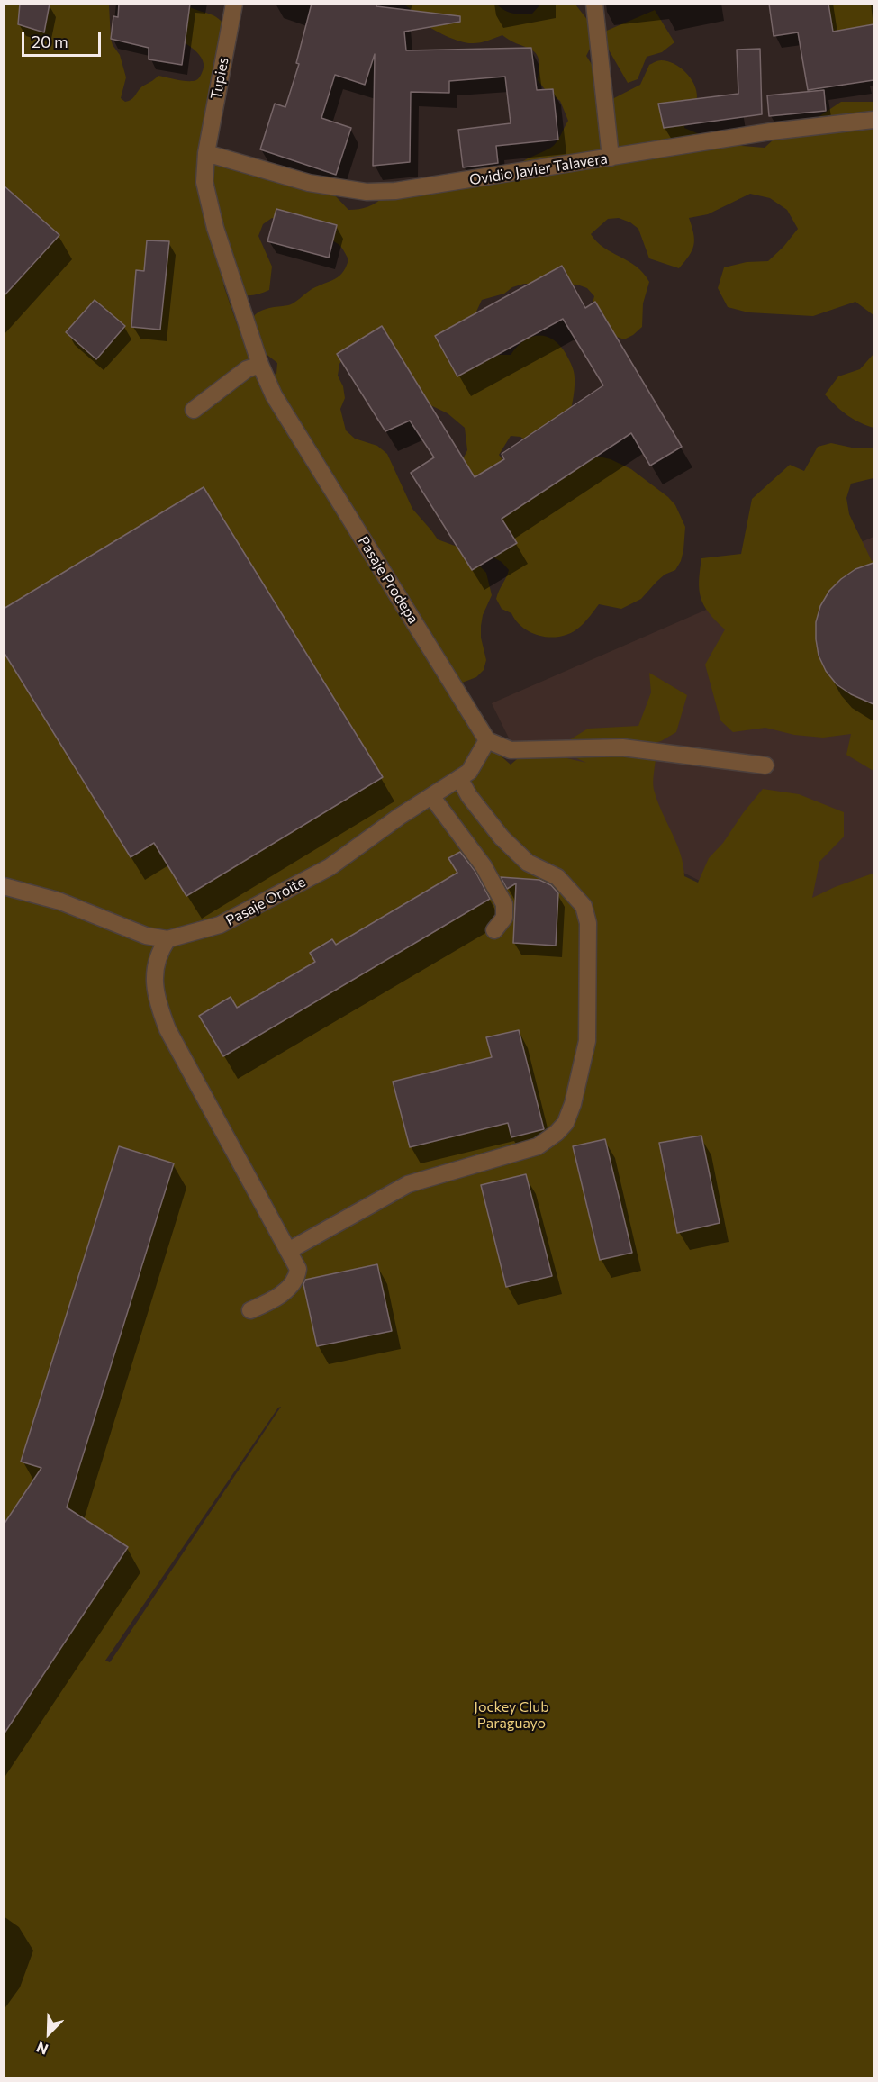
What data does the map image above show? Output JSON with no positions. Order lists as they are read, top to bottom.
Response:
{
  "streets": {
    "street": [
      "Tupies",
      "Ovidio Javier Talavera",
      "Pasaje Prodepa",
      "Pasaje Oroite"
    ]
  },
  "crossings": [
    ["Tupies", "Ovidio Javier Talavera"],
    ["Tupies", "Pasaje Prodepa"],
    ["Ovidio Javier Talavera", "Pasaje Prodepa"],
    ["Pasaje Prodepa", "Pasaje Oroite"]
  ],
  "parks": ["Jockey Club Paraguayo"],
  "scale_bar": "20 m",
  "north": "bottom left"
}
